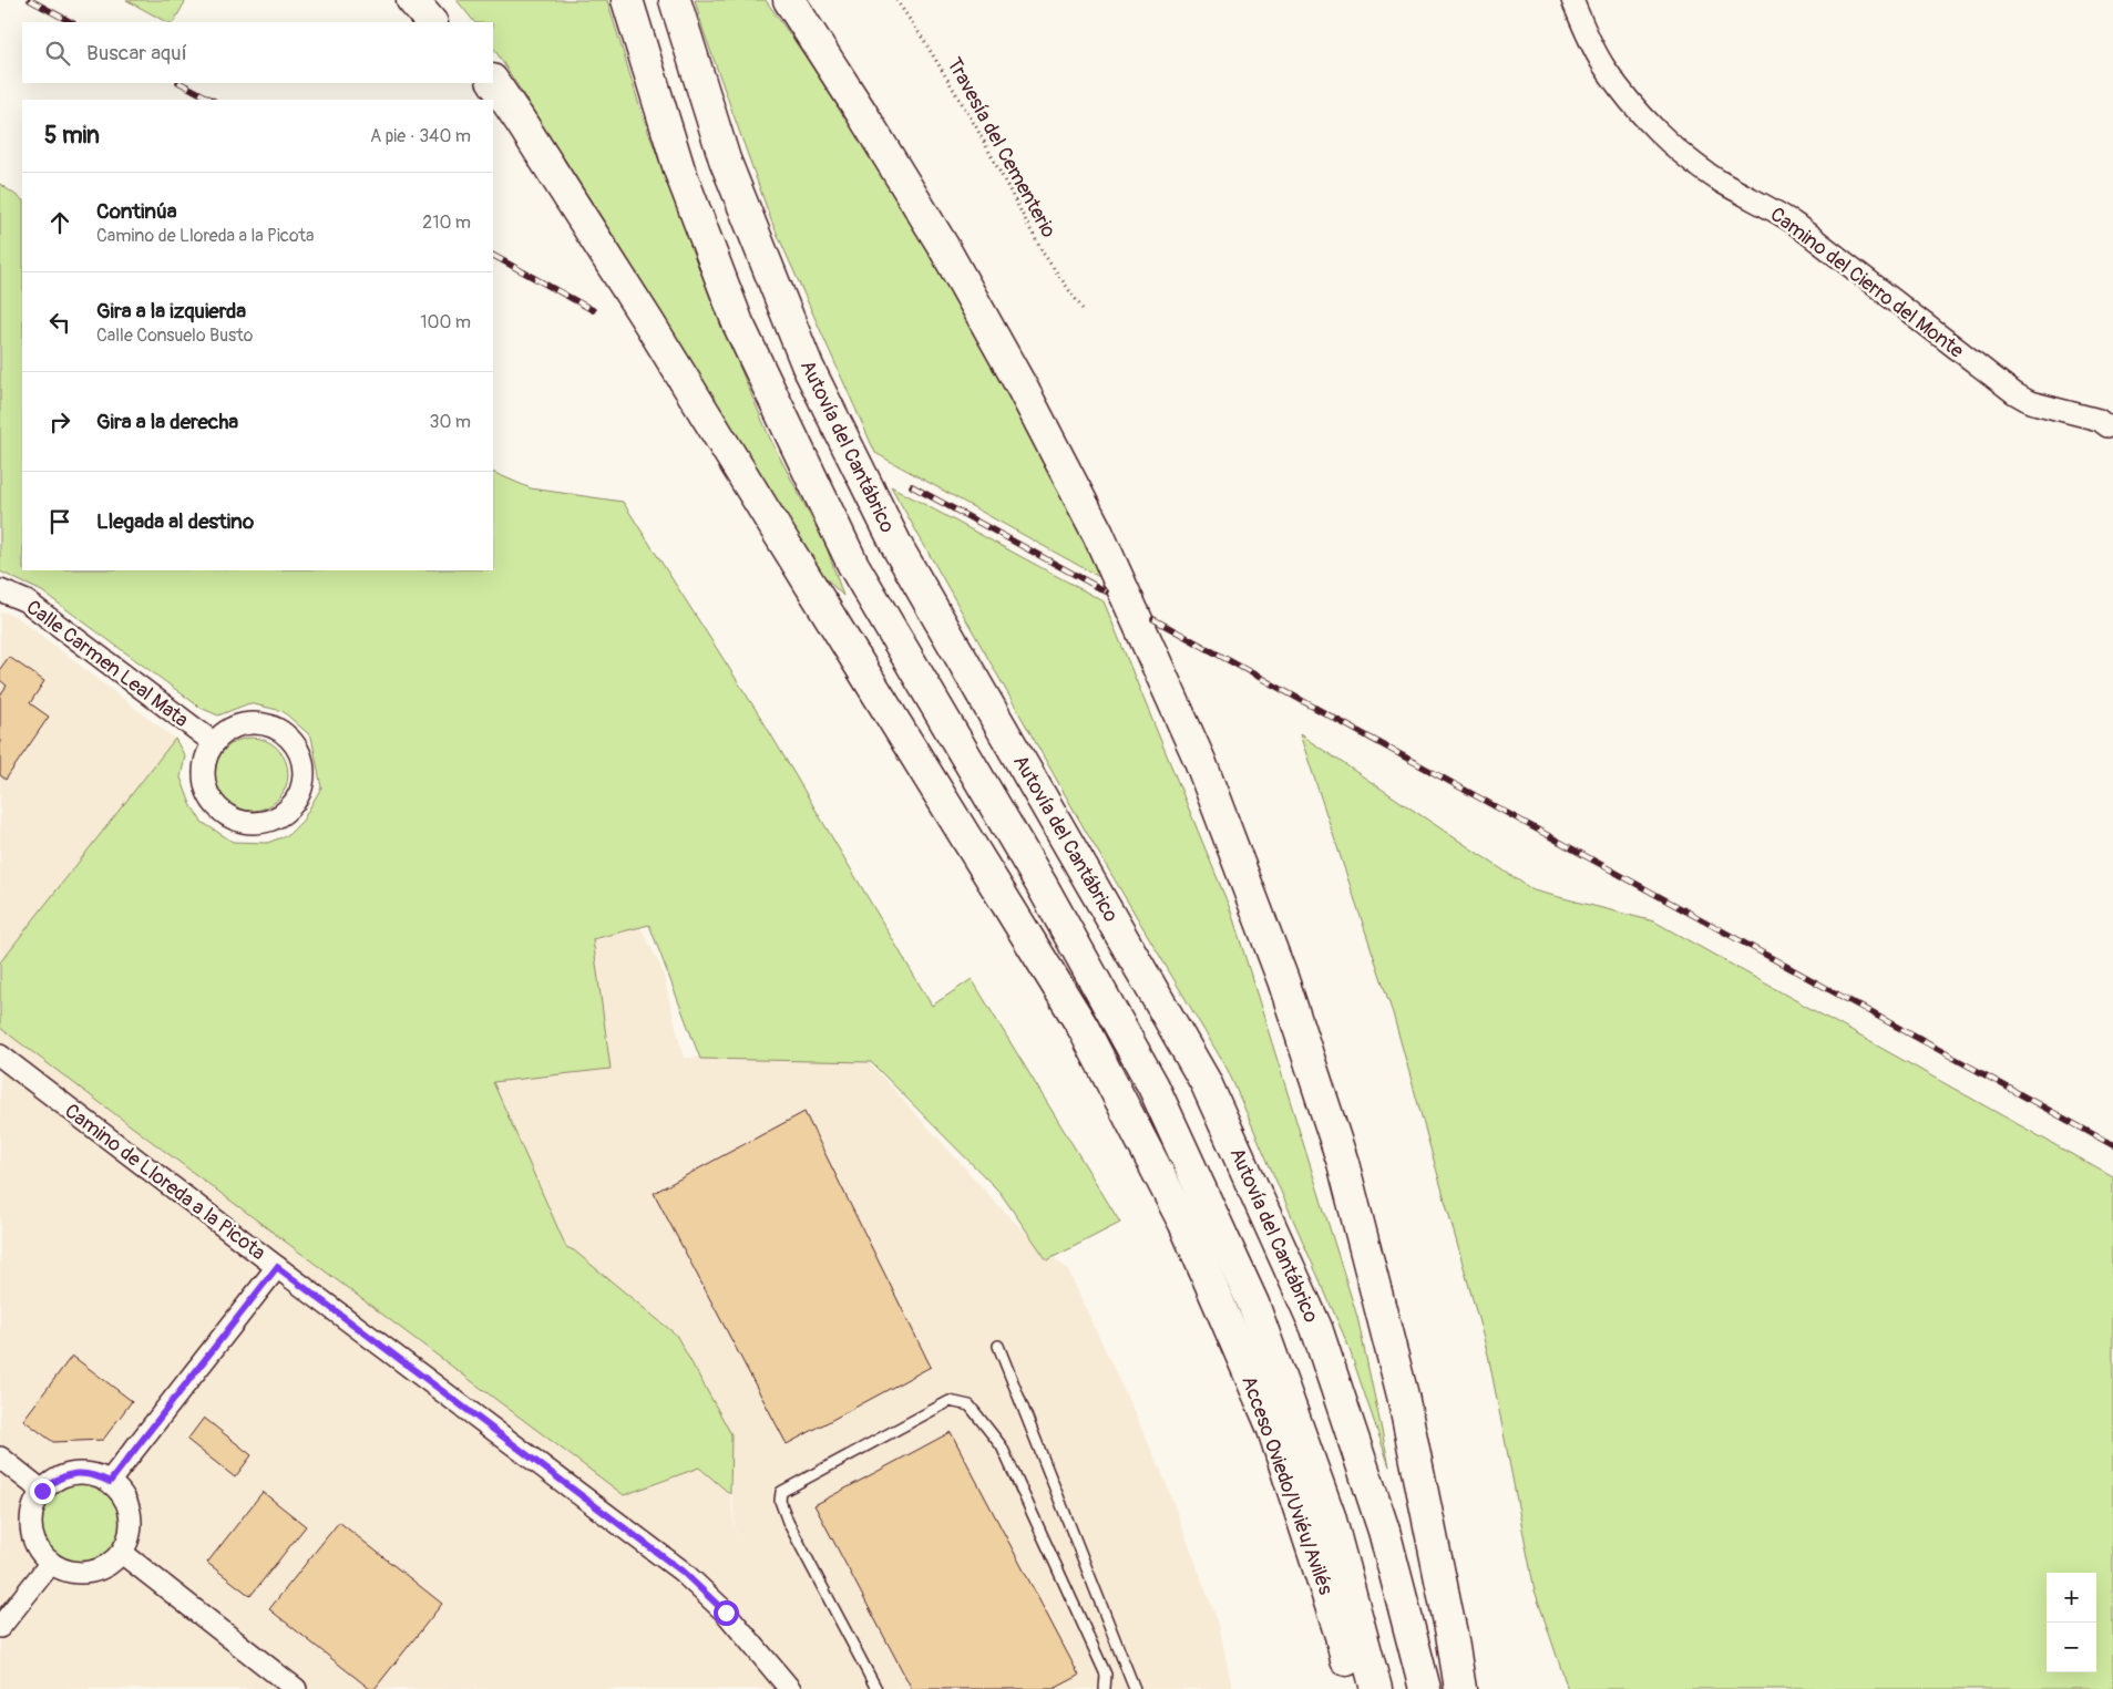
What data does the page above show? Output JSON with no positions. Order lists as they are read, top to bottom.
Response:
{
  "streets": {
    "highway": ["Autovía del Cantábrico", "Acceso Oviedo/Uviéu/Avilés"],
    "street": ["Camino del Cierro del Monte", "Calle Carmen Leal Mata", "Camino de Lloreda a la Picota"],
    "path": ["Travesía del Cementerio"]
  },
  "page": {
    "search": "Buscar aquí",
    "heading": ["5 min", "A pie · 340 m"],
    "list": [
      ["Continúa", "Camino de Lloreda a la Picota", "210 m"],
      ["Gira a la izquierda", "Calle Consuelo Busto", "100 m"],
      ["Gira a la derecha", "30 m"],
      "Llegada al destino"
    ],
    "map_buttons": ["+", "−"]
  }
}
